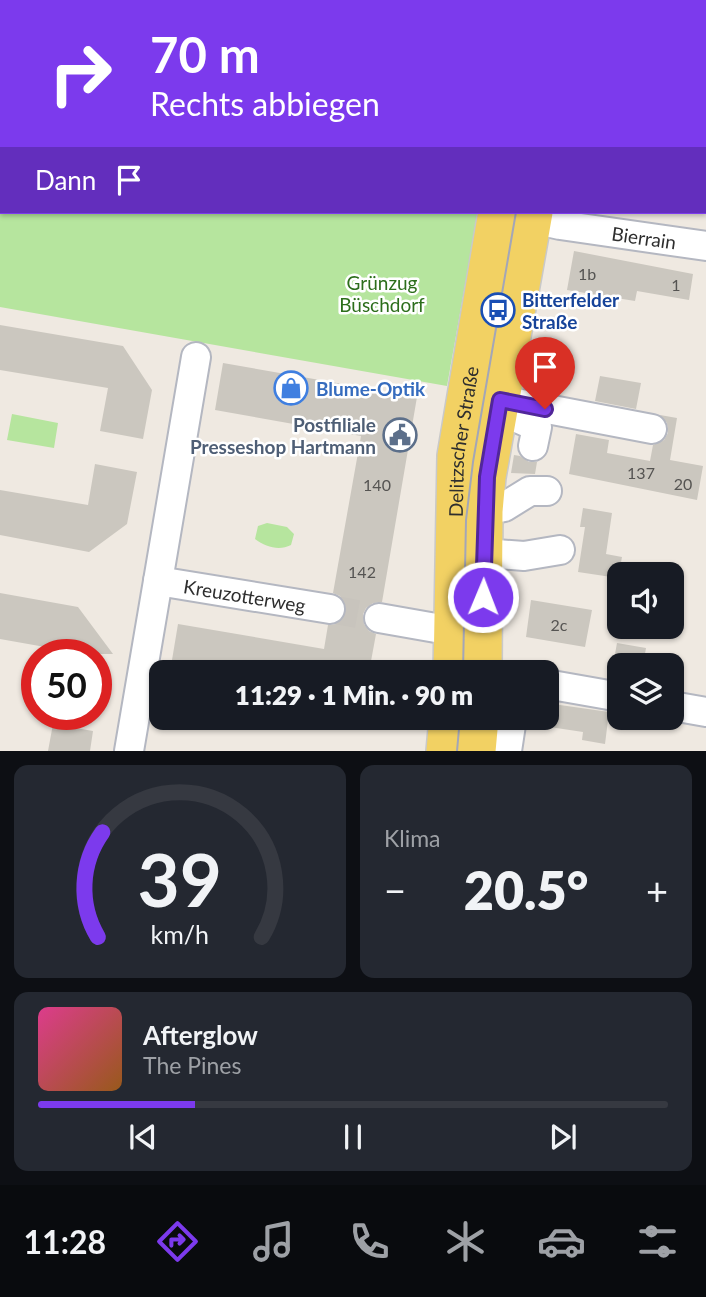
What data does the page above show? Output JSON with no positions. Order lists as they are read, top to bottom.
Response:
{
  "streets": {
    "main road": ["Delitzscher Straße"],
    "street": ["Bierrain", "Kreuzotterweg"]
  },
  "parks": ["Grünzug Büschdorf"],
  "places": {
    "bus stop": ["Bitterfelder Straße"],
    "shop": ["Blume-Optik"],
    "public building": ["Postfiliale Presseshop Hartmann"]
  },
  "house_numbers": [
    "1b",
    "1",
    "137",
    "20",
    "140",
    "142",
    "2c"
  ],
  "page": {
    "turn": ["70 m", "Rechts abbiegen"],
    "then": "Dann",
    "limit": "50",
    "trip": "11:29 · 1 Min. · 90 m",
    "tile": "Klima",
    "heat": ["−", "20.5°", "+"],
    "song": ["Afterglow", "The Pines"],
    "tabs": "11:28",
    "gauge": ["39", "km/h"]
  }
}
